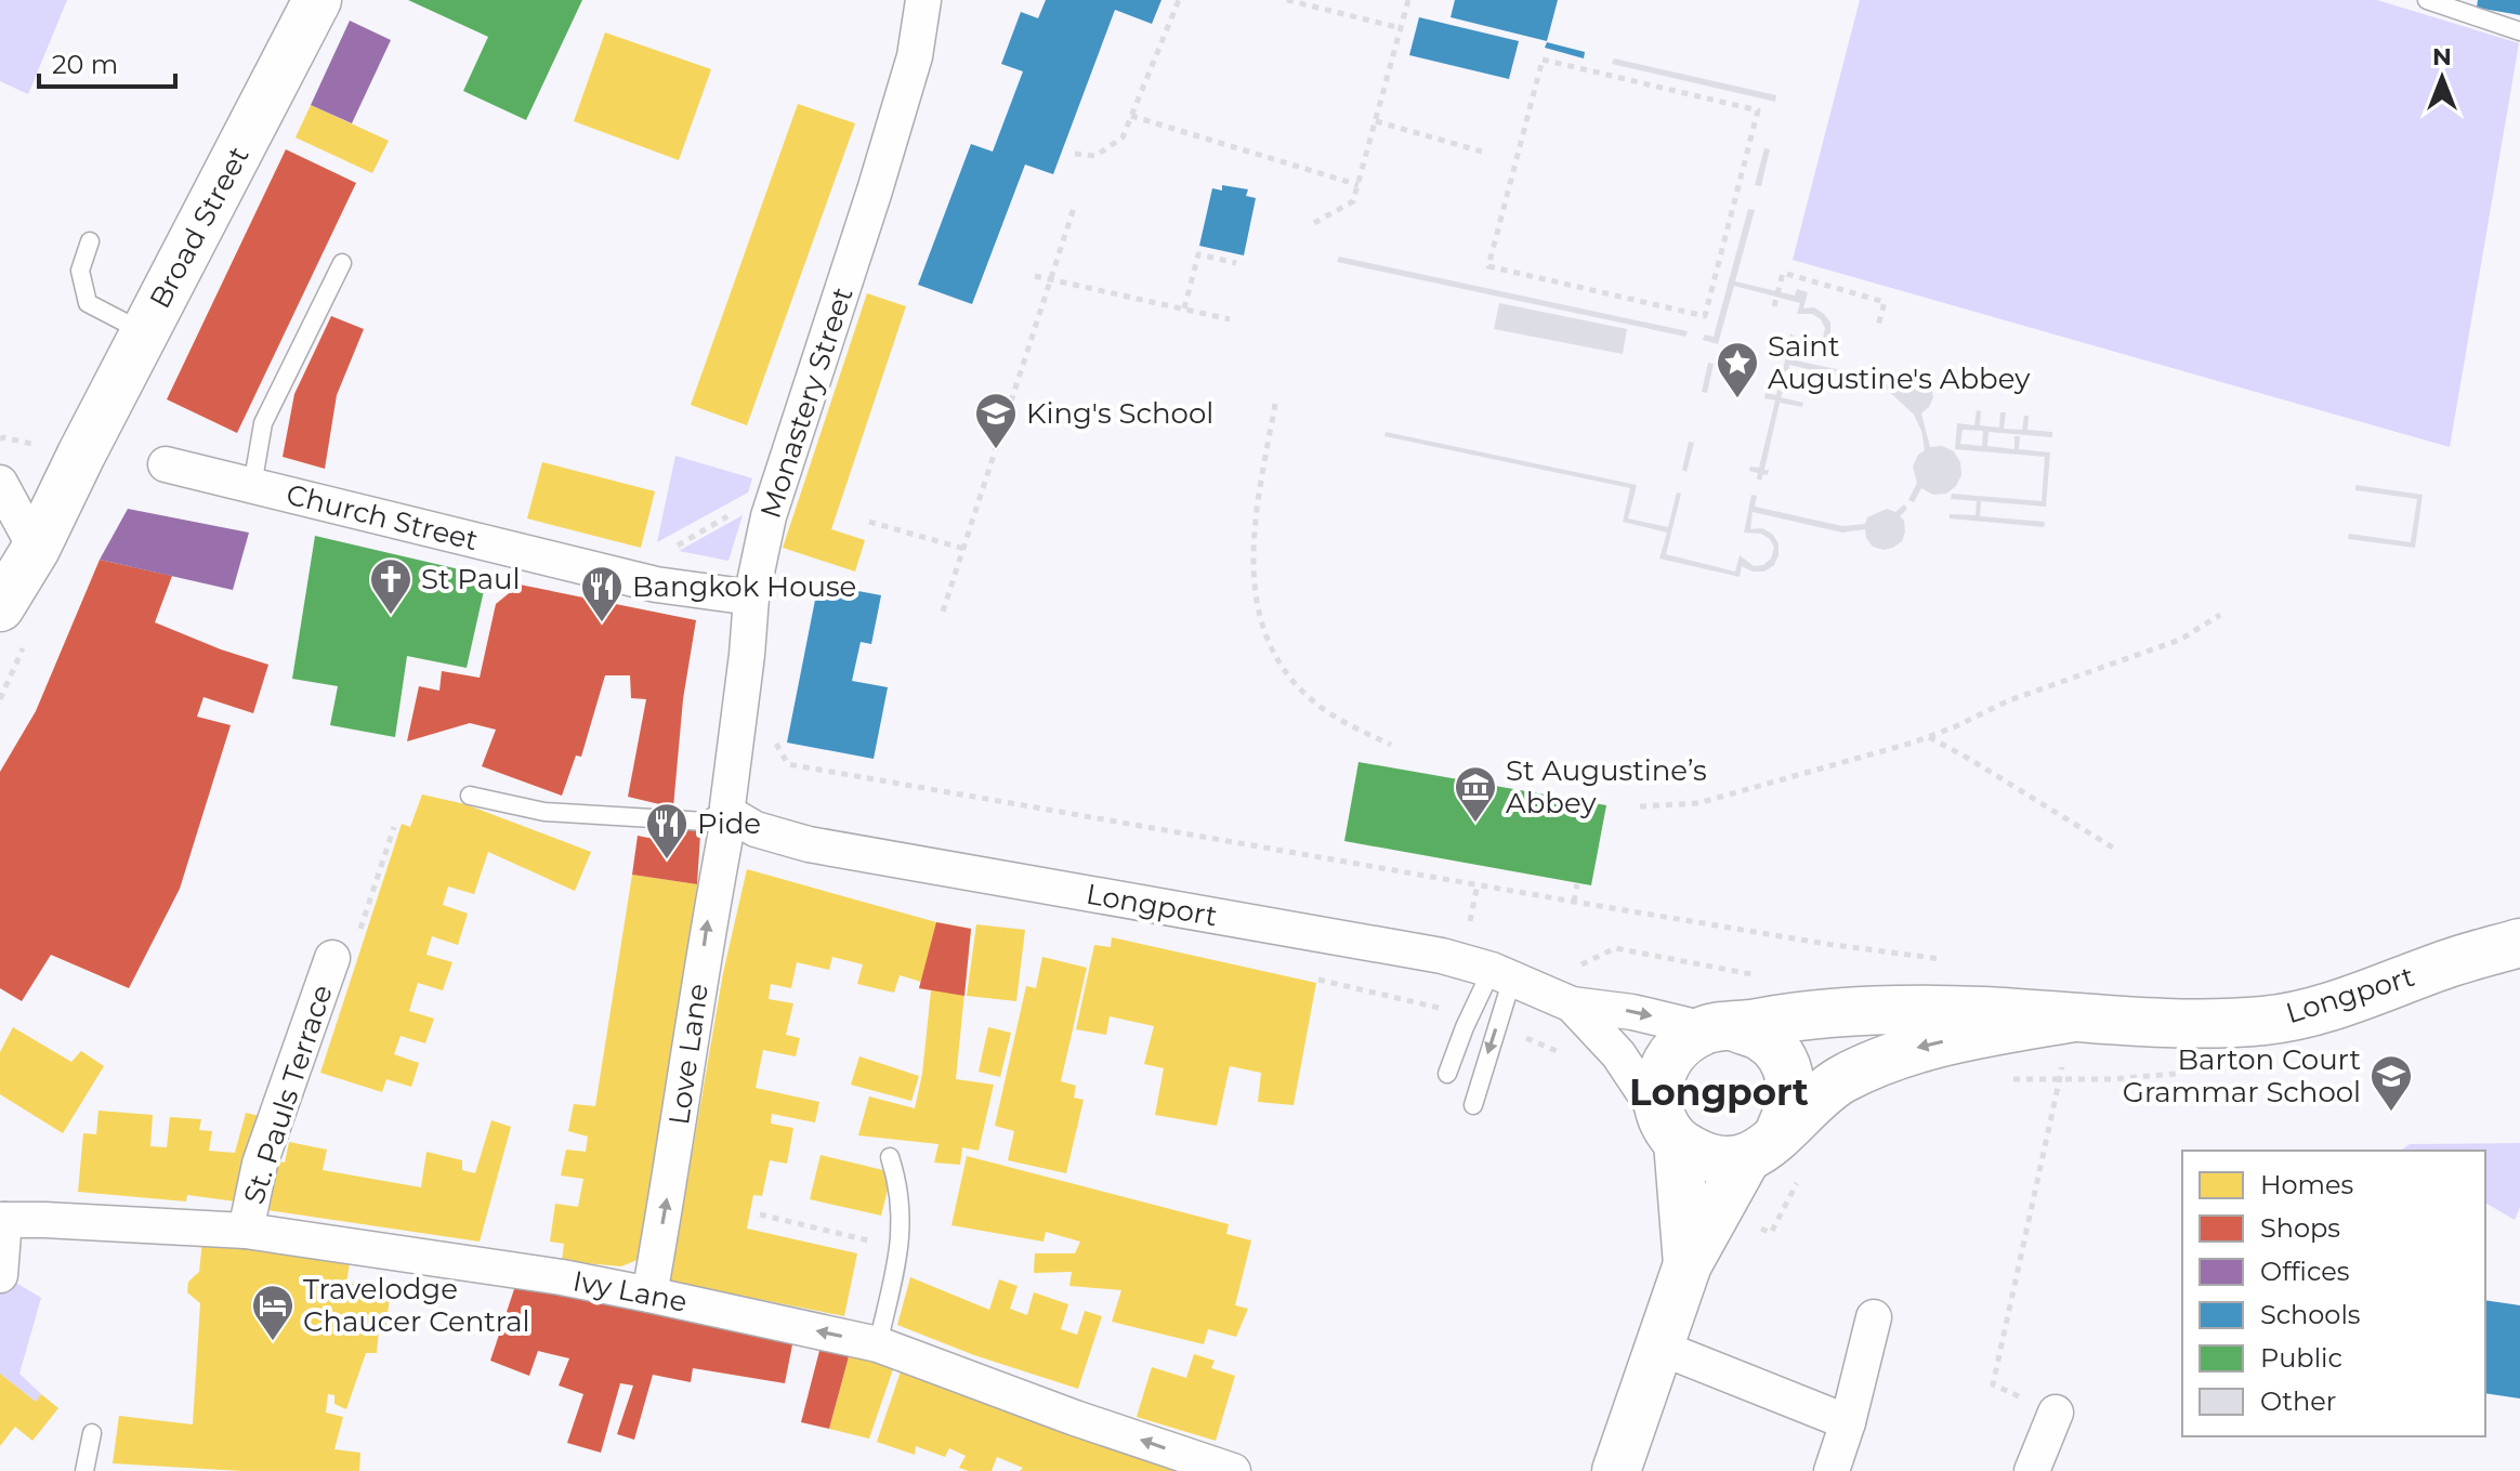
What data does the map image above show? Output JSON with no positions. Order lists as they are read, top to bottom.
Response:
{
  "streets": {
    "main road": ["Broad Street", "Longport"],
    "street": [
      "Monastery Street",
      "Church Street",
      "Love Lane",
      "St. Pauls Terrace",
      "Ivy Lane"
    ]
  },
  "crossings": [
    ["Monastery Street", "Church Street"],
    ["Monastery Street", "Longport"],
    ["Monastery Street", "Love Lane"],
    ["Longport", "Love Lane"],
    ["Love Lane", "Ivy Lane"],
    ["St. Pauls Terrace", "Ivy Lane"]
  ],
  "one_way": ["Love Lane", "Ivy Lane"],
  "districts": ["Longport"],
  "places": {
    "place": ["Saint Augustine's Abbey"],
    "school or university": ["King's School", "Barton Court Grammar School"],
    "church": ["St Paul"],
    "restaurant": ["Bangkok House", "Pide"],
    "museum": ["St Augustine’s Abbey"],
    "hotel": ["Travelodge Chaucer Central"]
  },
  "legend": [
    "Homes",
    "Shops",
    "Offices",
    "Schools",
    "Public",
    "Other"
  ],
  "scale_bar": "20 m",
  "north": "top"
}
